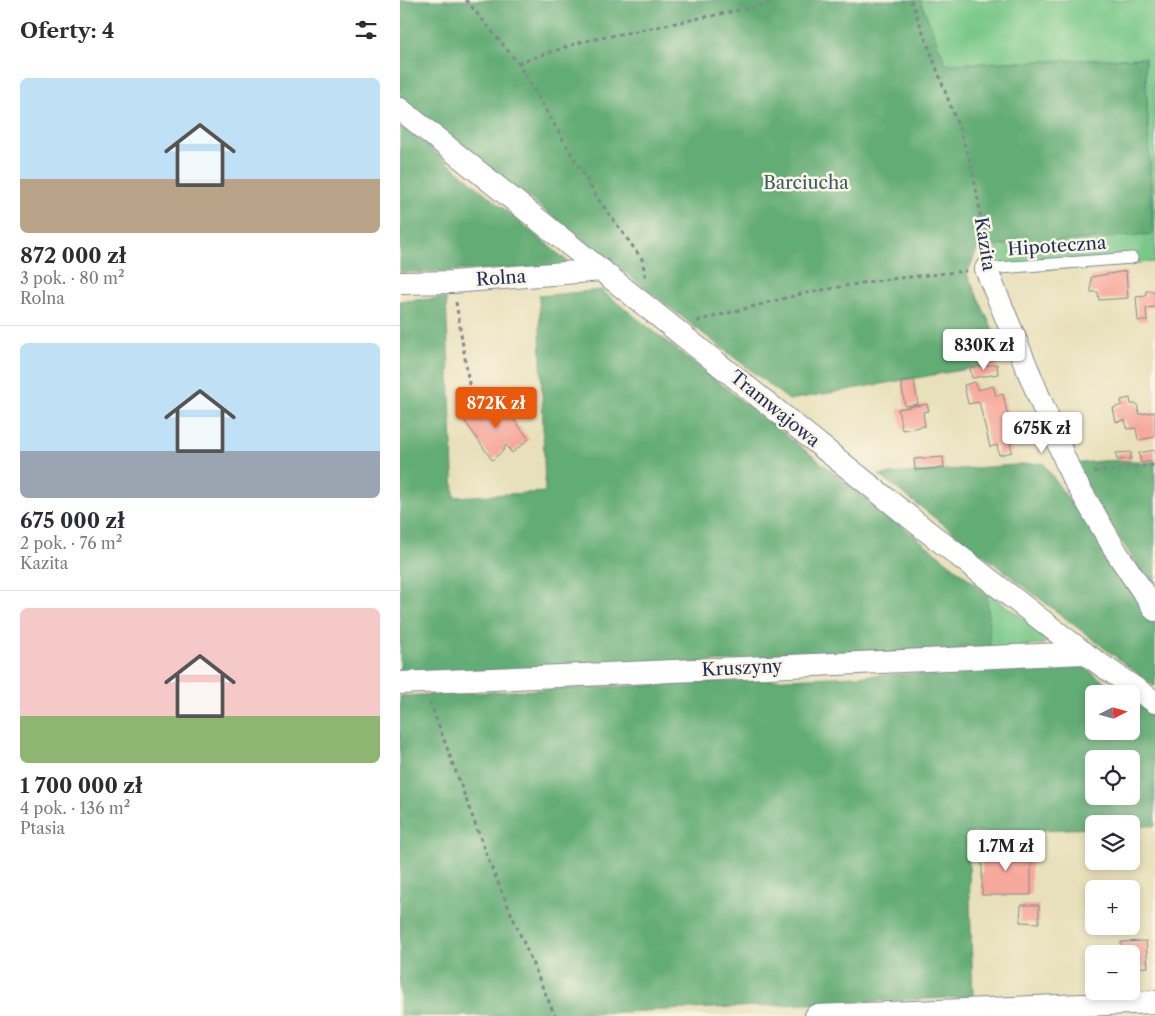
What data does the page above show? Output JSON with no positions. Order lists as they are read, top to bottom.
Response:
{
  "streets": {
    "street": [
      "Kazita",
      "Rolna",
      "Tramwajowa",
      "Kruszyny"
    ],
    "lane": ["Hipoteczna"]
  },
  "crossings": [
    ["Kazita", "Hipoteczna"],
    ["Rolna", "Tramwajowa"],
    ["Tramwajowa", "Kruszyny"]
  ],
  "parks": ["Barciucha"],
  "north": "right",
  "page": {
    "heading": "Oferty: 4",
    "list": [
      {
        "name": "872 000 zł",
        "note": "3 pok. · 80 m² · Rolna"
      },
      {
        "name": "675 000 zł",
        "note": "2 pok. · 76 m² · Kazita"
      },
      {
        "name": "1 700 000 zł",
        "note": "4 pok. · 136 m² · Ptasia"
      }
    ],
    "price": [
      "830K zł",
      "872K zł",
      "675K zł",
      "1.7M zł"
    ],
    "map_buttons": ["+", "−"]
  }
}
